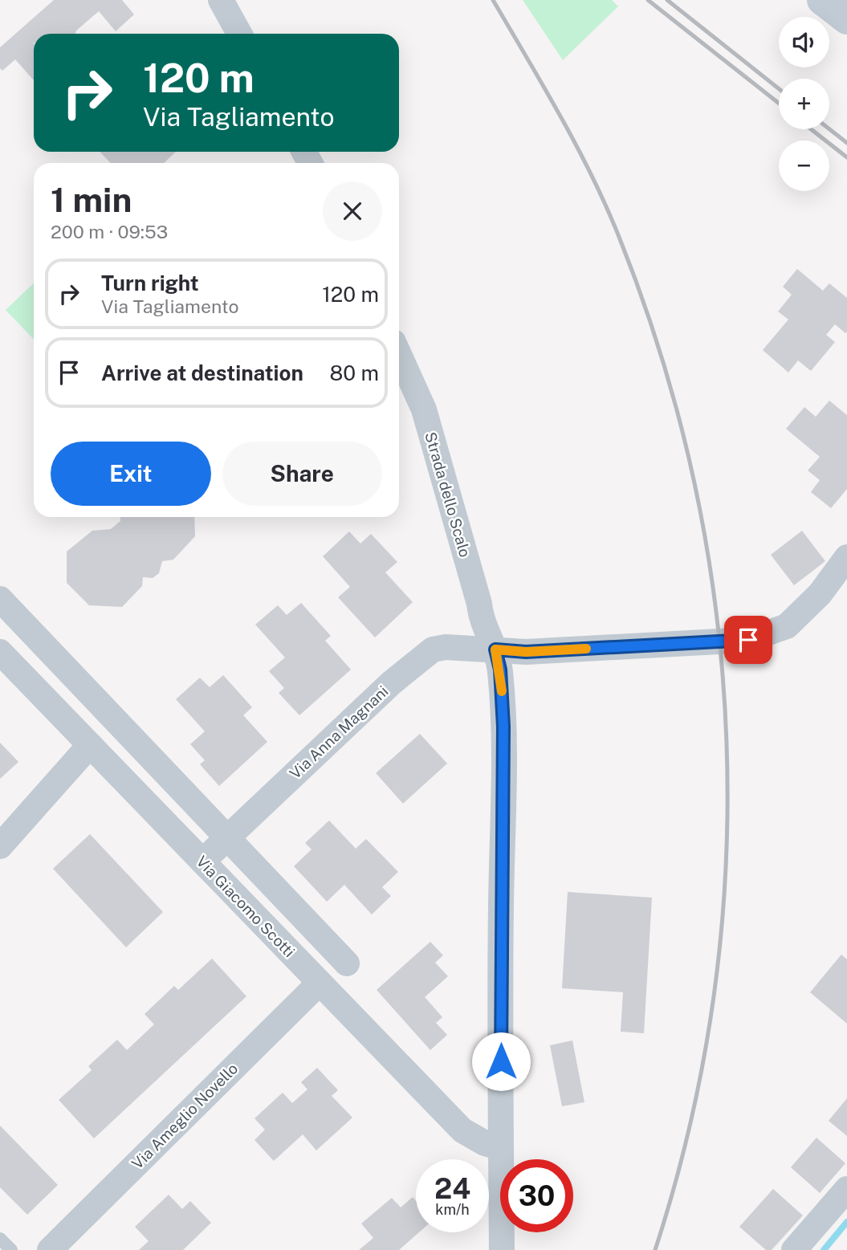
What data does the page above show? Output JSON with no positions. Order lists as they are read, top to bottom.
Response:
{
  "streets": {
    "street": [
      "Strada dello Scalo",
      "Via Anna Magnani",
      "Via Giacomo Scotti",
      "Via Ameglio Novello"
    ]
  },
  "crossings": [
    ["Strada dello Scalo", "Via Anna Magnani"],
    ["Strada dello Scalo", "Via Giacomo Scotti"],
    ["Via Anna Magnani", "Via Giacomo Scotti"],
    ["Via Giacomo Scotti", "Via Ameglio Novello"]
  ],
  "page": {
    "map_buttons": ["+", "−"],
    "turn": ["120 m", "Via Tagliamento"],
    "heading": ["1 min", "200 m · 09:53"],
    "list": [
      {
        "name": "Turn right",
        "note": "Via Tagliamento",
        "value": "120 m"
      },
      {
        "name": "Arrive at destination",
        "value": "80 m"
      }
    ],
    "buttons": ["Exit", "Share"],
    "speed": "24 km/h",
    "limit": "30"
  }
}
